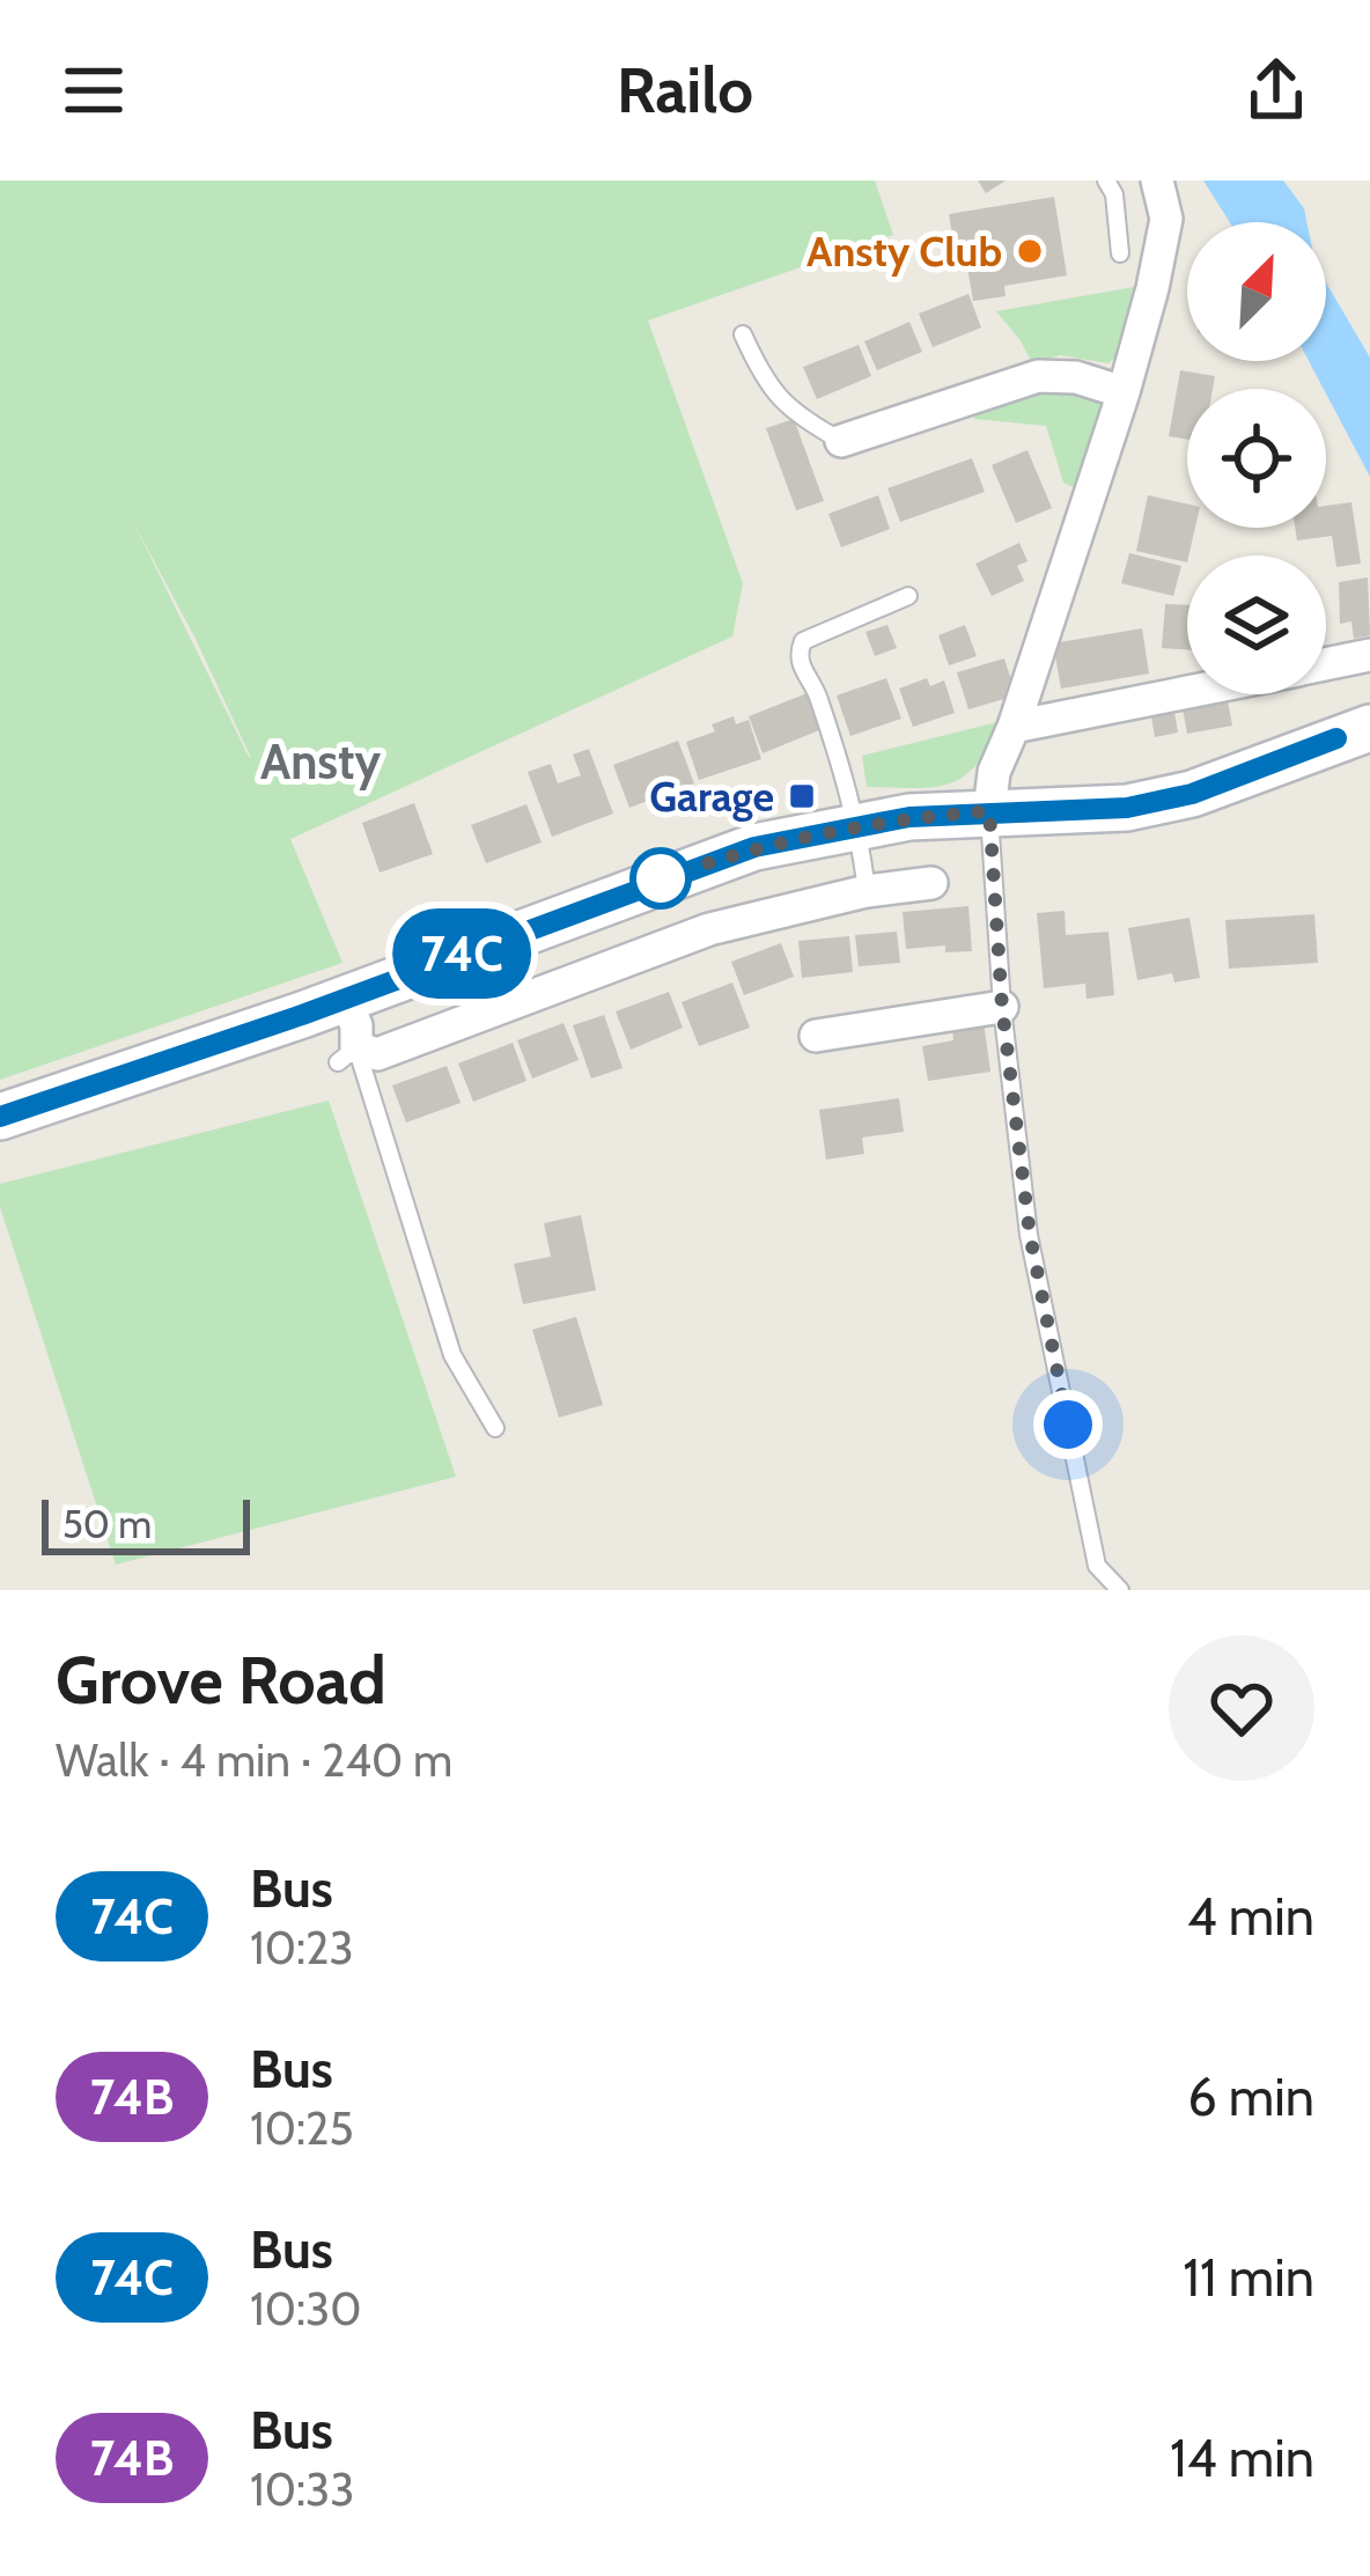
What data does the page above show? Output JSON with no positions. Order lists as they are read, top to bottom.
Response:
{
  "districts": ["Ansty"],
  "places": {
    "other": ["Ansty Club"],
    "transit": ["Garage"]
  },
  "lines": ["bus line 74C"],
  "scale_bar": "50 m",
  "north": "top right",
  "page": {
    "header": "Railo",
    "on_map": "74C",
    "scale": "50 m",
    "heading": ["Grove Road", "Walk · 4 min · 240 m"],
    "list": [
      {
        "mark": "74C",
        "name": "Bus",
        "note": "10:23",
        "value": "4 min"
      },
      {
        "mark": "74B",
        "name": "Bus",
        "note": "10:25",
        "value": "6 min"
      },
      {
        "mark": "74C",
        "name": "Bus",
        "note": "10:30",
        "value": "11 min"
      },
      {
        "mark": "74B",
        "name": "Bus",
        "note": "10:33",
        "value": "14 min"
      }
    ]
  }
}
